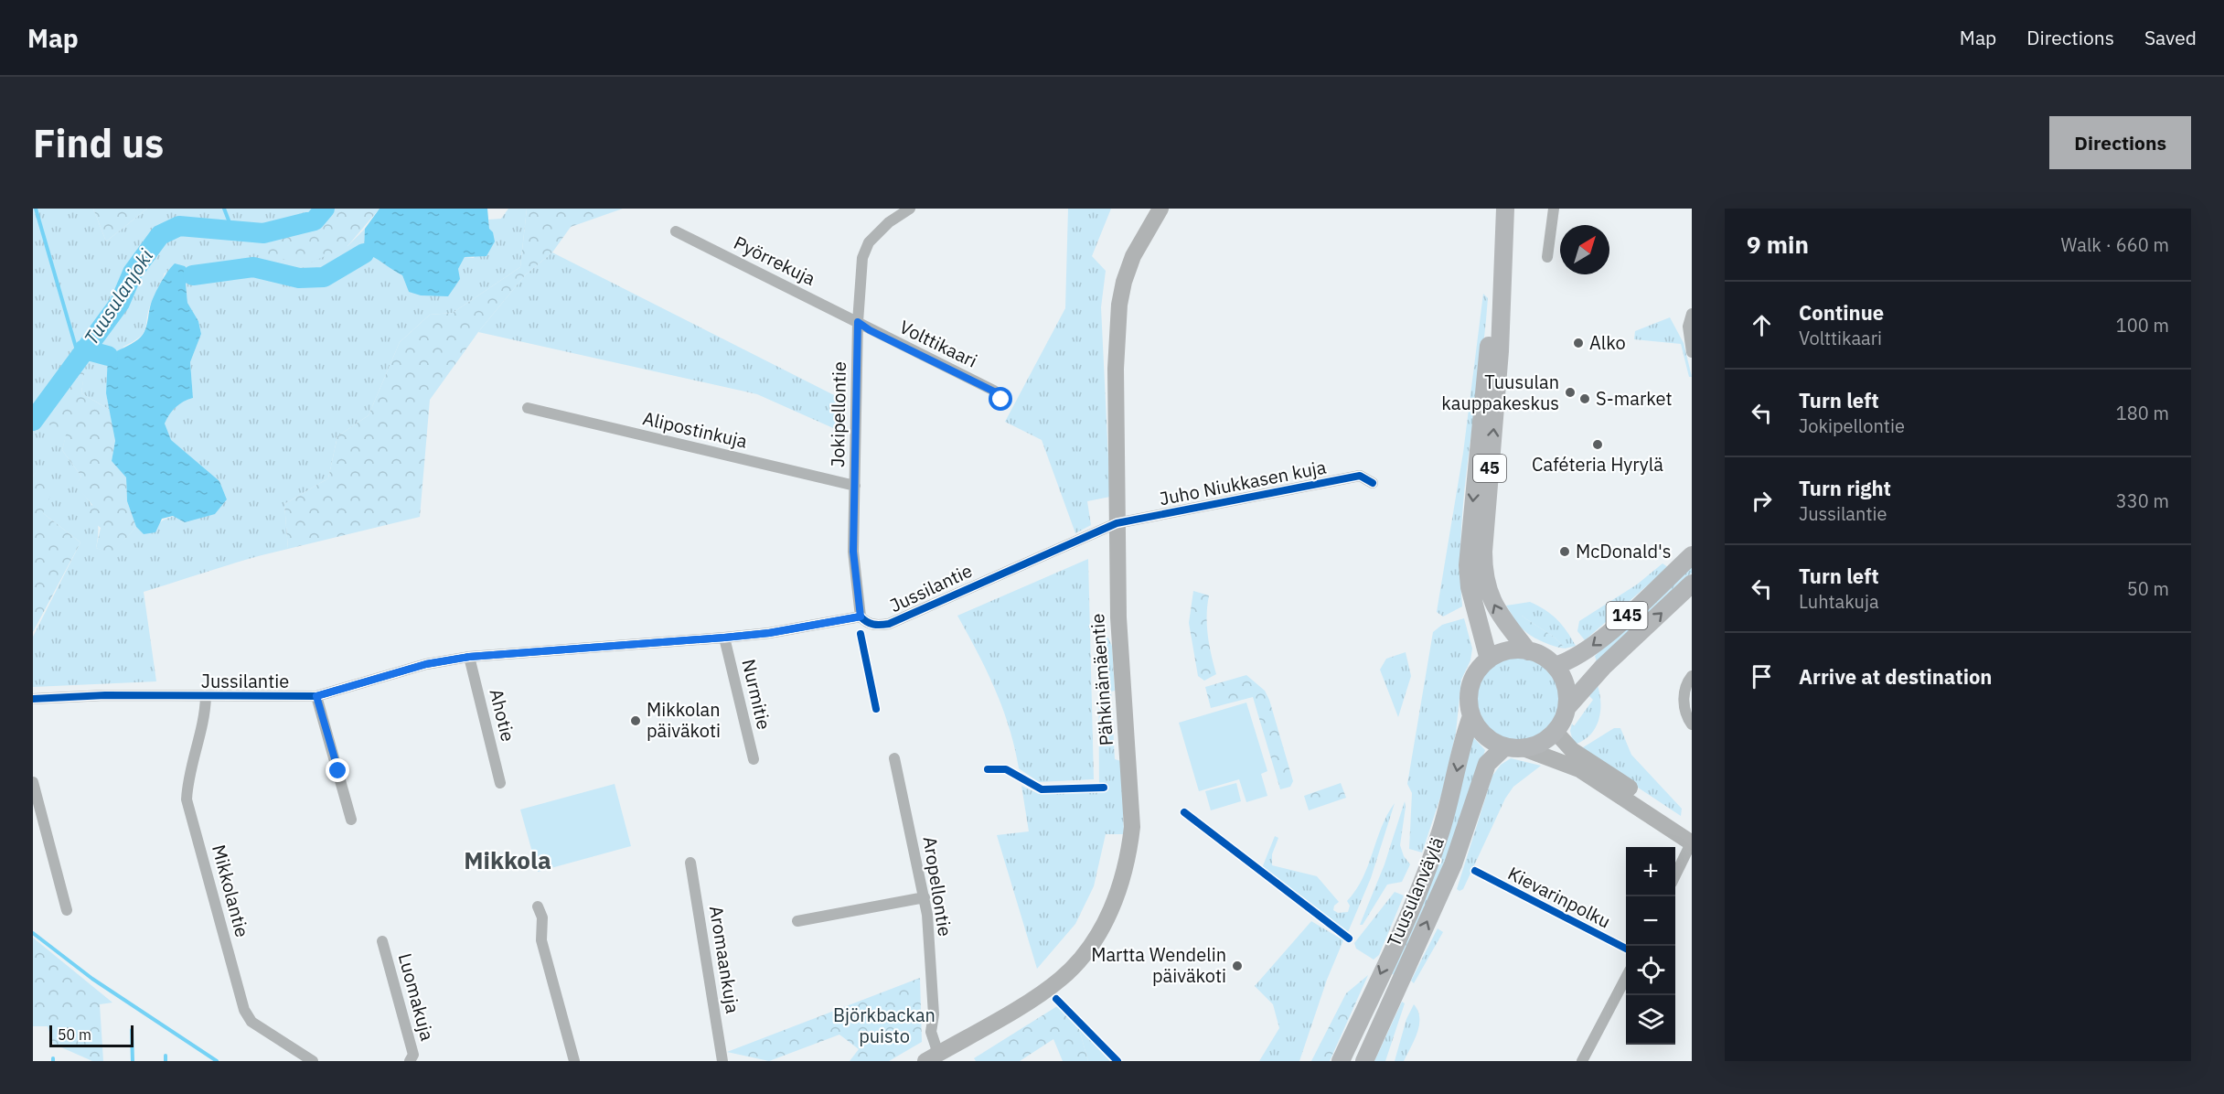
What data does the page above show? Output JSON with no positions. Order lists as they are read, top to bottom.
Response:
{
  "streets": {
    "main road": ["45", "145", "Tuusulanväylä"],
    "street": [
      "Pyörrekuja",
      "Volttikaari",
      "Jokipellontie",
      "Alipostinkuja",
      "Juho Niukkasen kuja",
      "Jussilantie",
      "Pähkinämäentie",
      "Nurmitie",
      "Ahotie",
      "Aropellontie",
      "Mikkolantie",
      "Aromaankuja",
      "Luomakuja"
    ],
    "cycle path": ["Kievarinpolku"]
  },
  "crossings": [
    ["Pyörrekuja", "Volttikaari"],
    ["Pyörrekuja", "Jokipellontie"],
    ["Volttikaari", "Jokipellontie"],
    ["Jokipellontie", "Alipostinkuja"],
    ["Jokipellontie", "Jussilantie"],
    ["45", "145"],
    ["45", "Tuusulanväylä"],
    ["Juho Niukkasen kuja", "Jussilantie"],
    ["Juho Niukkasen kuja", "Pähkinämäentie"],
    ["Jussilantie", "Pähkinämäentie"],
    ["Jussilantie", "Nurmitie"],
    ["Jussilantie", "Ahotie"],
    ["Jussilantie", "Mikkolantie"],
    ["145", "Tuusulanväylä"],
    ["Pähkinämäentie", "Aropellontie"]
  ],
  "districts": ["Mikkola"],
  "water": ["Tuusulanjoki"],
  "parks": ["Björkbackan puisto"],
  "places": [
    "Alko",
    "Tuusulan kauppakeskus",
    "S-market",
    "Caféteria Hyrylä",
    "McDonald's",
    "Mikkolan päiväkoti",
    "Martta Wendelin päiväkoti"
  ],
  "scale_bar": "50 m",
  "north": "top right",
  "page": {
    "header": "Map",
    "nav": ["Map", "Directions", "Saved"],
    "buttons": "Directions",
    "title": "Find us",
    "heading": ["9 min", "Walk · 660 m"],
    "list": [
      ["Continue", "Volttikaari", "100 m"],
      ["Turn left", "Jokipellontie", "180 m"],
      ["Turn right", "Jussilantie", "330 m"],
      ["Turn left", "Luhtakuja", "50 m"],
      "Arrive at destination"
    ],
    "map_buttons": ["+", "−"],
    "scale": "50 m"
  }
}
